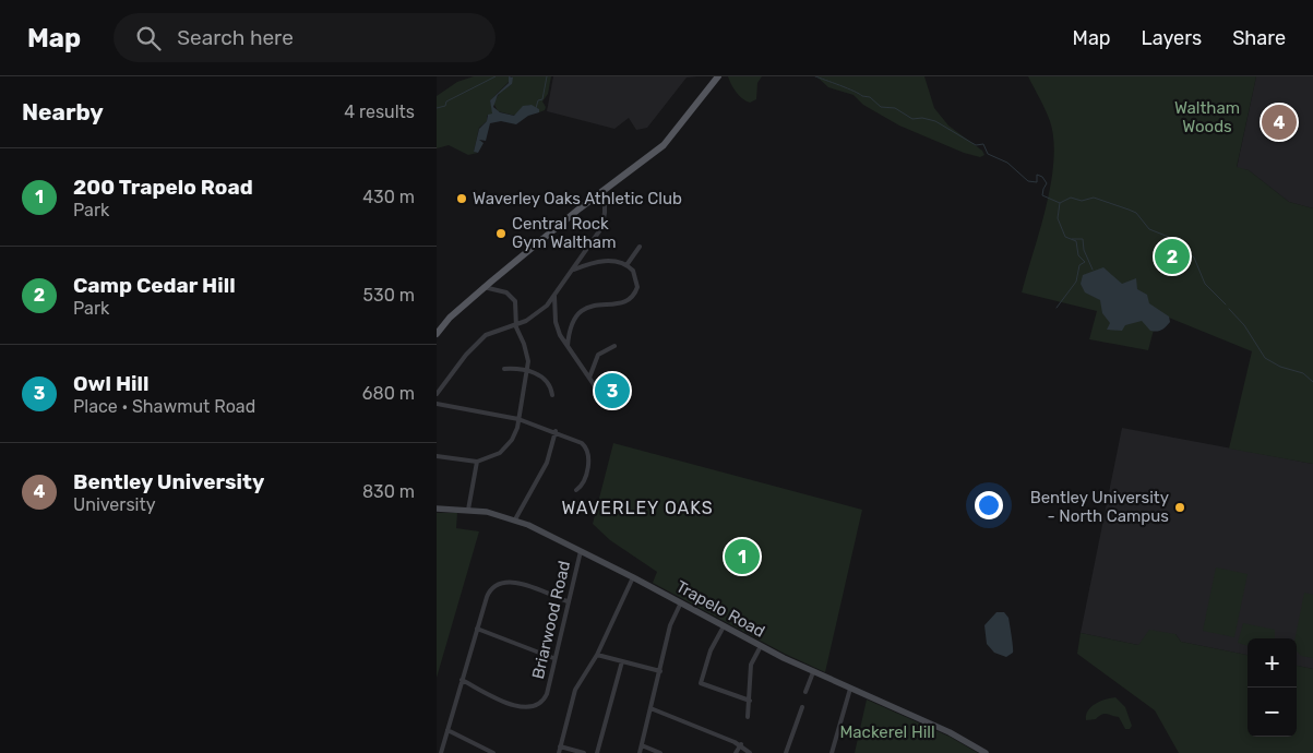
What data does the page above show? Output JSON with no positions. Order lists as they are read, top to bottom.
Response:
{
  "streets": {
    "main road": ["Trapelo Road"],
    "street": ["Briarwood Road"]
  },
  "crossings": [
    ["Trapelo Road", "Briarwood Road"]
  ],
  "districts": ["WAVERLEY OAKS"],
  "parks": ["Waltham Woods", "Mackerel Hill"],
  "places": ["Waverley Oaks Athletic Club", "Central Rock Gym Waltham", "Bentley University - North Campus"],
  "page": {
    "header": "Map",
    "search": "Search here",
    "nav": ["Map", "Layers", "Share"],
    "heading": ["Nearby", "4 results"],
    "pins": [
      "4",
      "2",
      "3",
      "1"
    ],
    "list": [
      {
        "mark": "1",
        "name": "200 Trapelo Road",
        "note": "Park",
        "value": "430 m"
      },
      {
        "mark": "2",
        "name": "Camp Cedar Hill",
        "note": "Park",
        "value": "530 m"
      },
      {
        "mark": "3",
        "name": "Owl Hill",
        "note": "Place · Shawmut Road",
        "value": "680 m"
      },
      {
        "mark": "4",
        "name": "Bentley University",
        "note": "University",
        "value": "830 m"
      }
    ],
    "map_buttons": ["+", "−"]
  }
}
